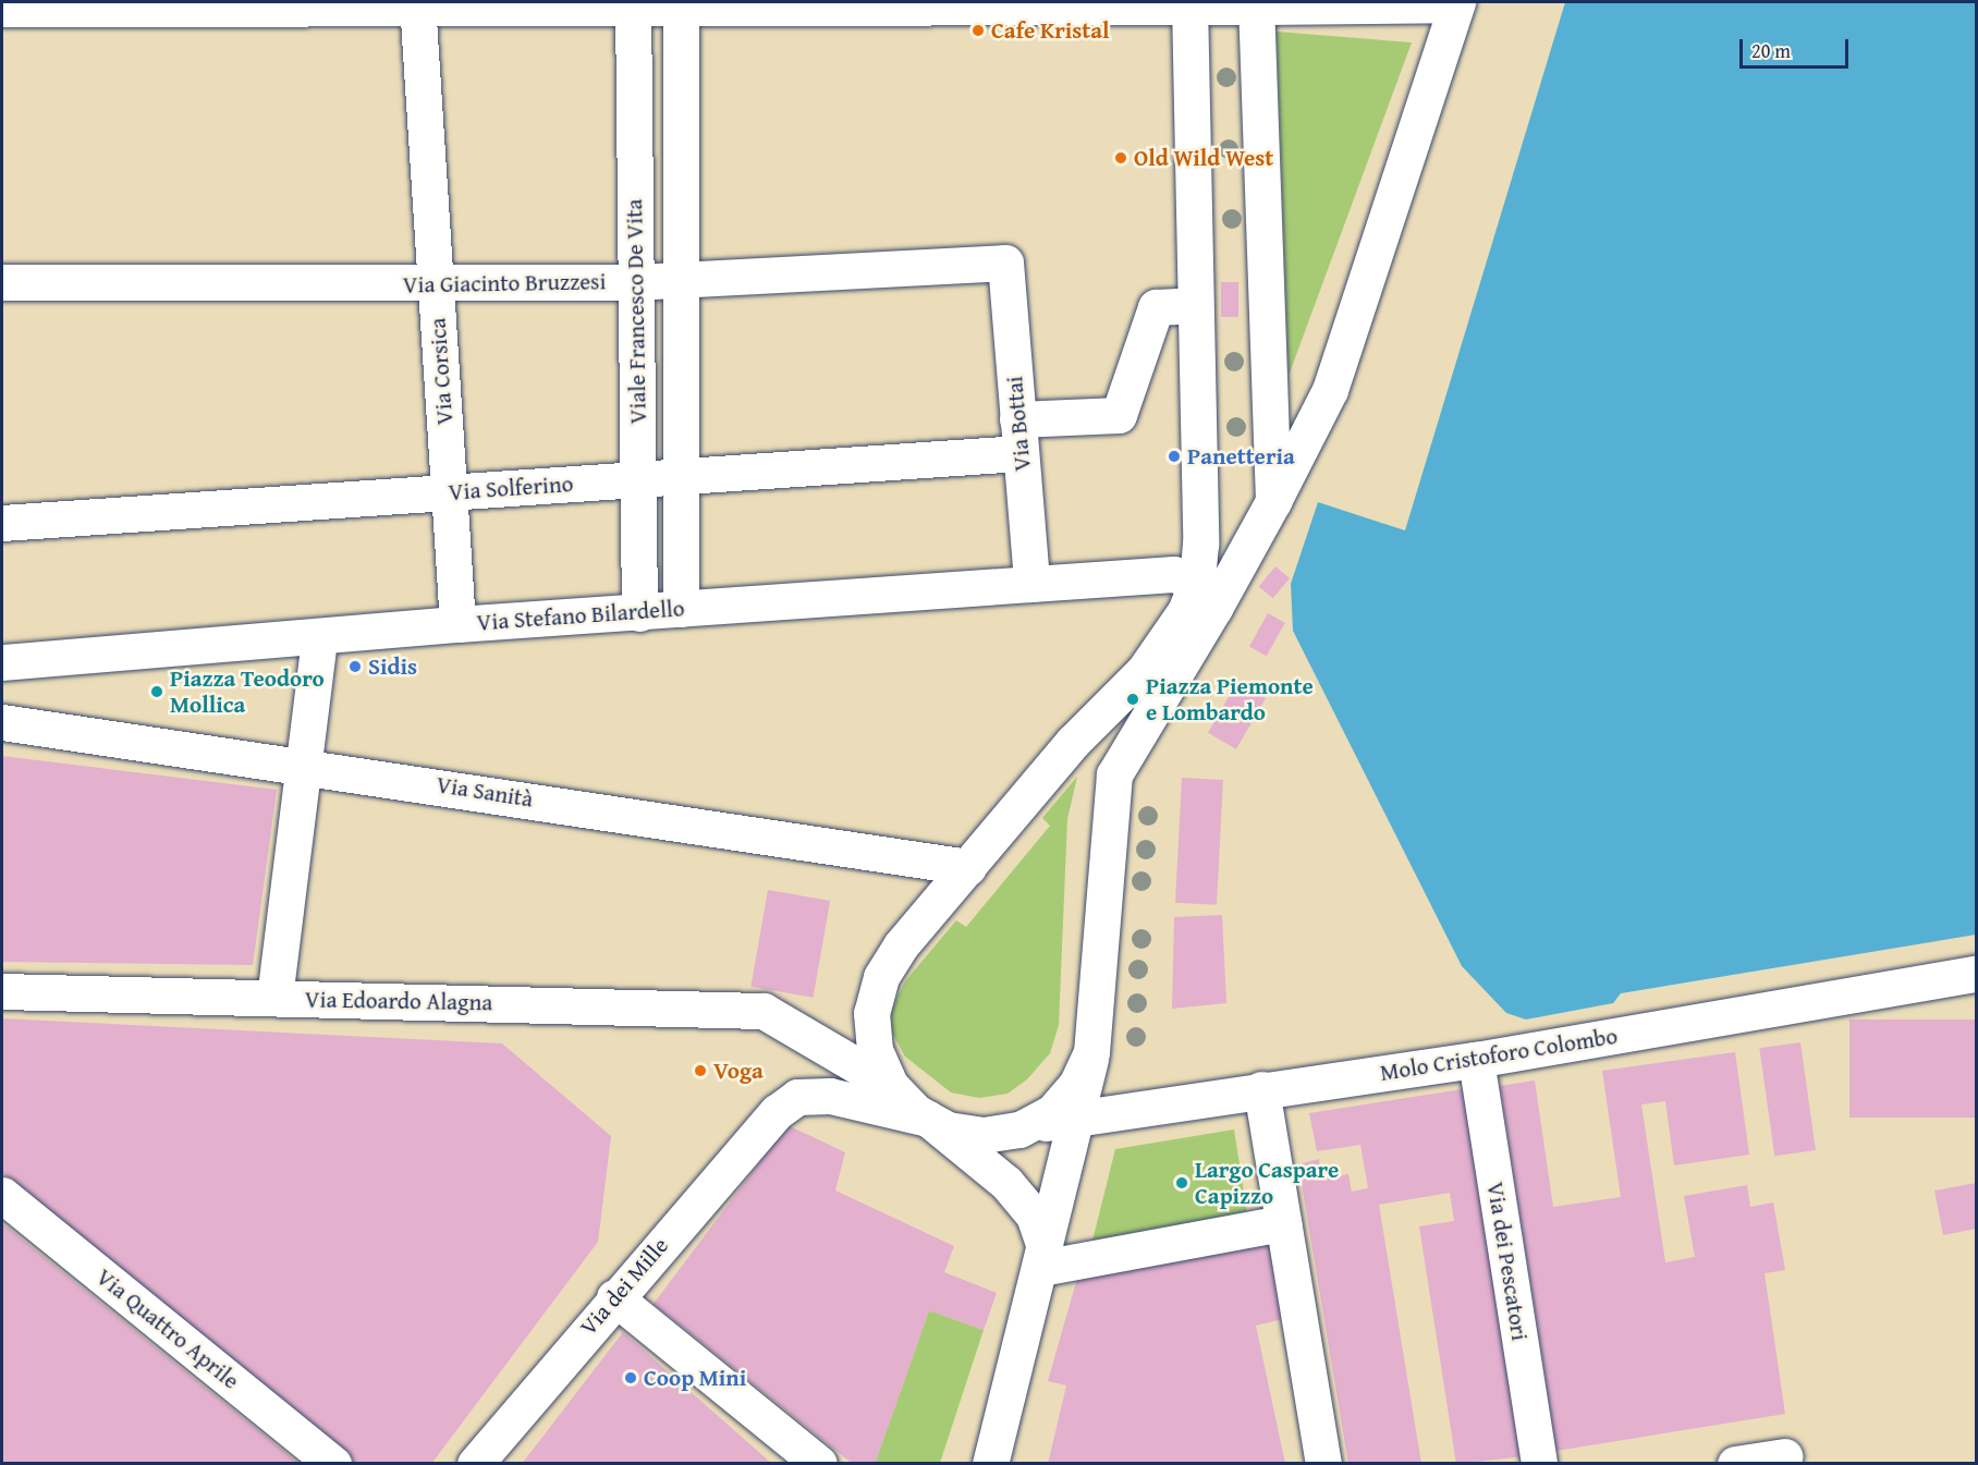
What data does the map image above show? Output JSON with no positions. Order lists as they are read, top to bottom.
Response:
{
  "streets": {
    "street": [
      "Via Giacinto Bruzzesi",
      "Viale Francesco De Vita",
      "Via Corsica",
      "Via Bottai",
      "Via Solferino",
      "Via Stefano Bilardello",
      "Via Sanità",
      "Via Edoardo Alagna",
      "Molo Cristoforo Colombo",
      "Via dei Pescatori",
      "Via dei Mille",
      "Via Quattro Aprile"
    ]
  },
  "crossings": [
    ["Via Giacinto Bruzzesi", "Viale Francesco De Vita"],
    ["Via Giacinto Bruzzesi", "Via Corsica"],
    ["Via Giacinto Bruzzesi", "Via Bottai"],
    ["Viale Francesco De Vita", "Via Solferino"],
    ["Viale Francesco De Vita", "Via Stefano Bilardello"],
    ["Via Corsica", "Via Solferino"],
    ["Via Corsica", "Via Stefano Bilardello"],
    ["Via Bottai", "Via Solferino"],
    ["Via Bottai", "Via Stefano Bilardello"],
    ["Molo Cristoforo Colombo", "Via dei Pescatori"],
    ["Molo Cristoforo Colombo", "Via dei Mille"]
  ],
  "places": [
    "Cafe Kristal",
    "Old Wild West",
    "Panetteria",
    "Sidis",
    "Piazza Teodoro Mollica",
    "Piazza Piemonte e Lombardo",
    "Voga",
    "Largo Caspare Capizzo",
    "Coop Mini"
  ],
  "scale_bar": "20 m"
}
